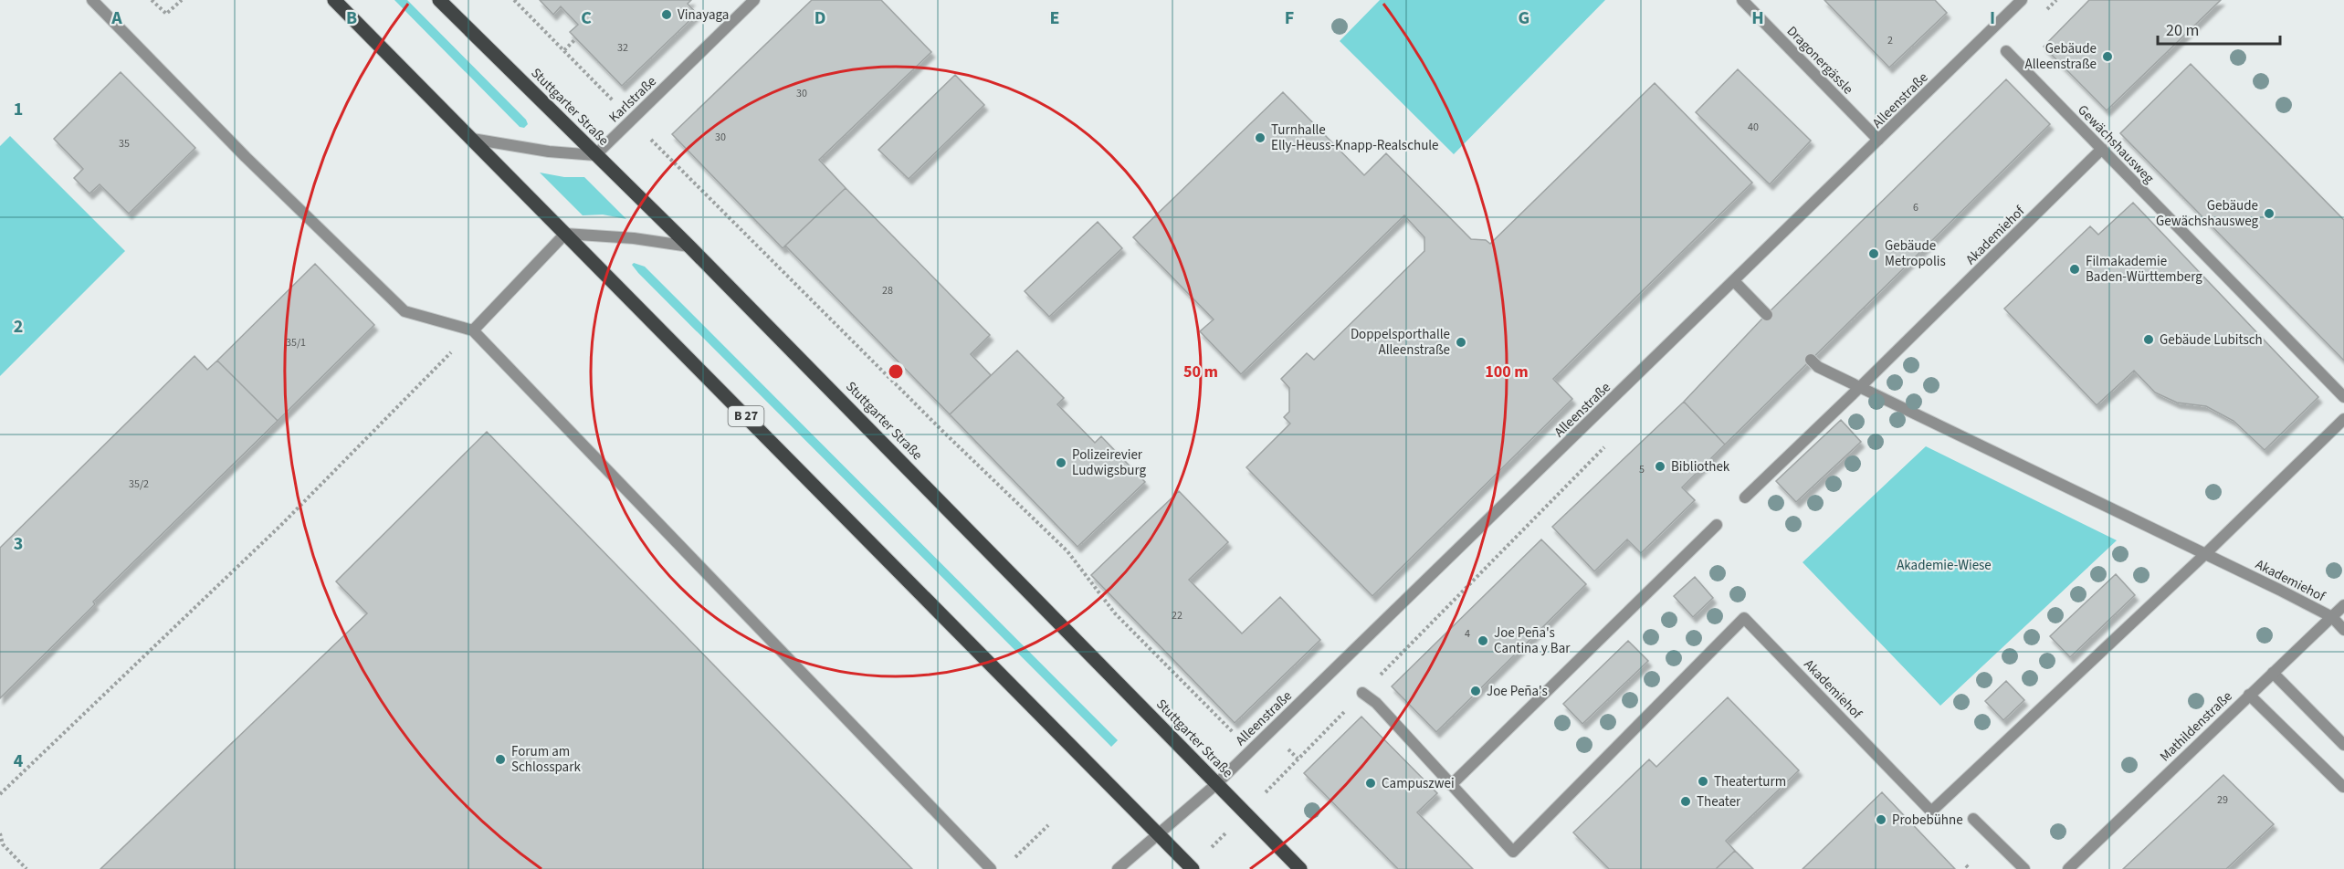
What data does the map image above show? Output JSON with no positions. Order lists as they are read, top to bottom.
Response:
{
  "streets": {
    "main road": ["Stuttgarter Straße", "B 27"],
    "street": [
      "Dragonergässle",
      "Karlstraße",
      "Alleenstraße",
      "Gewächshausweg",
      "Akademiehof",
      "Mathildenstraße"
    ]
  },
  "crossings": [
    ["Dragonergässle", "Alleenstraße"],
    ["Karlstraße", "Stuttgarter Straße"],
    ["Alleenstraße", "Stuttgarter Straße"],
    ["Alleenstraße", "B 27"],
    ["Gewächshausweg", "Akademiehof"],
    ["Akademiehof", "Mathildenstraße"]
  ],
  "parks": ["Akademie-Wiese"],
  "places": [
    "Vinayaga",
    "Gebäude Alleenstraße",
    "Turnhalle Elly-Heuss-Knapp-Realschule",
    "Gebäude Gewächshausweg",
    "Gebäude Metropolis",
    "Filmakademie Baden-Württemberg",
    "Gebäude Lubitsch",
    "Doppelsporthalle Alleenstraße",
    "Polizeirevier Ludwigsburg",
    "Bibliothek",
    "Joe Peña's Cantina y Bar",
    "Joe Peña's",
    "Forum am Schlosspark",
    "Theaterturm",
    "Campuszwei",
    "Theater",
    "Probebühne"
  ],
  "house_numbers": [
    "2",
    "32",
    "30",
    "40",
    "30",
    "35",
    "6",
    "28",
    "35/1",
    "5",
    "35/2",
    "22",
    "4",
    "29"
  ],
  "scale_bar": "20 m",
  "grid": {
    "columns": [
      "A",
      "B",
      "C",
      "D",
      "E",
      "F",
      "G",
      "H",
      "I"
    ],
    "rows": [
      "1",
      "2",
      "3",
      "4"
    ]
  },
  "rings": ["50 m", "100 m"]
}
